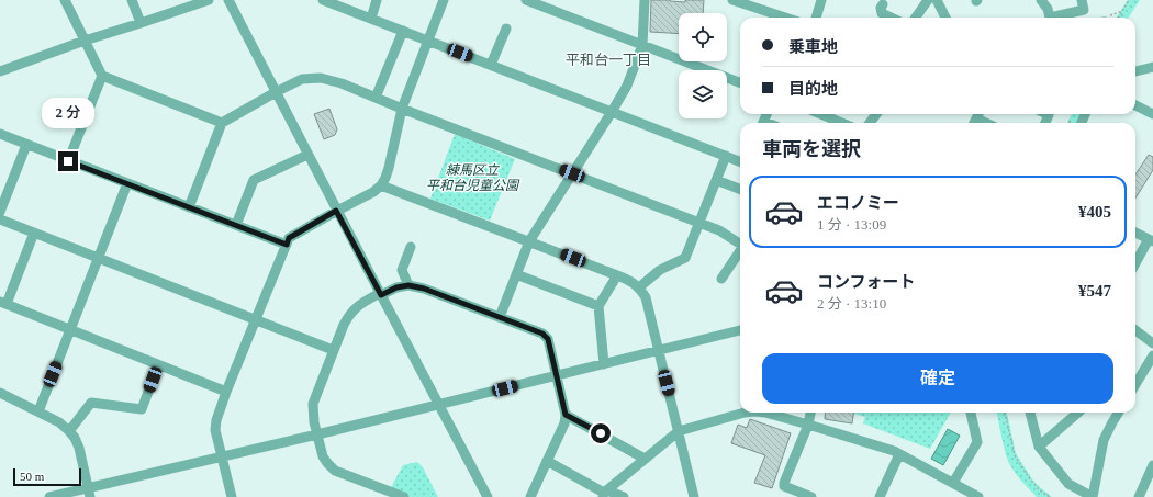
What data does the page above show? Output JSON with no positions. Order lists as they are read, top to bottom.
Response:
{
  "districts": ["平和台一丁目"],
  "parks": ["練馬区立 平和台児童公園"],
  "scale_bar": "50 m",
  "page": {
    "banner": ["乗車地", "目的地"],
    "bubble": "2 分",
    "heading": "車両を選択",
    "list": [
      {
        "name": "エコノミー",
        "note": "1 分 · 13:09",
        "value": "¥405"
      },
      {
        "name": "コンフォート",
        "note": "2 分 · 13:10",
        "value": "¥547"
      }
    ],
    "buttons": "確定",
    "scale": "50 m"
  }
}
